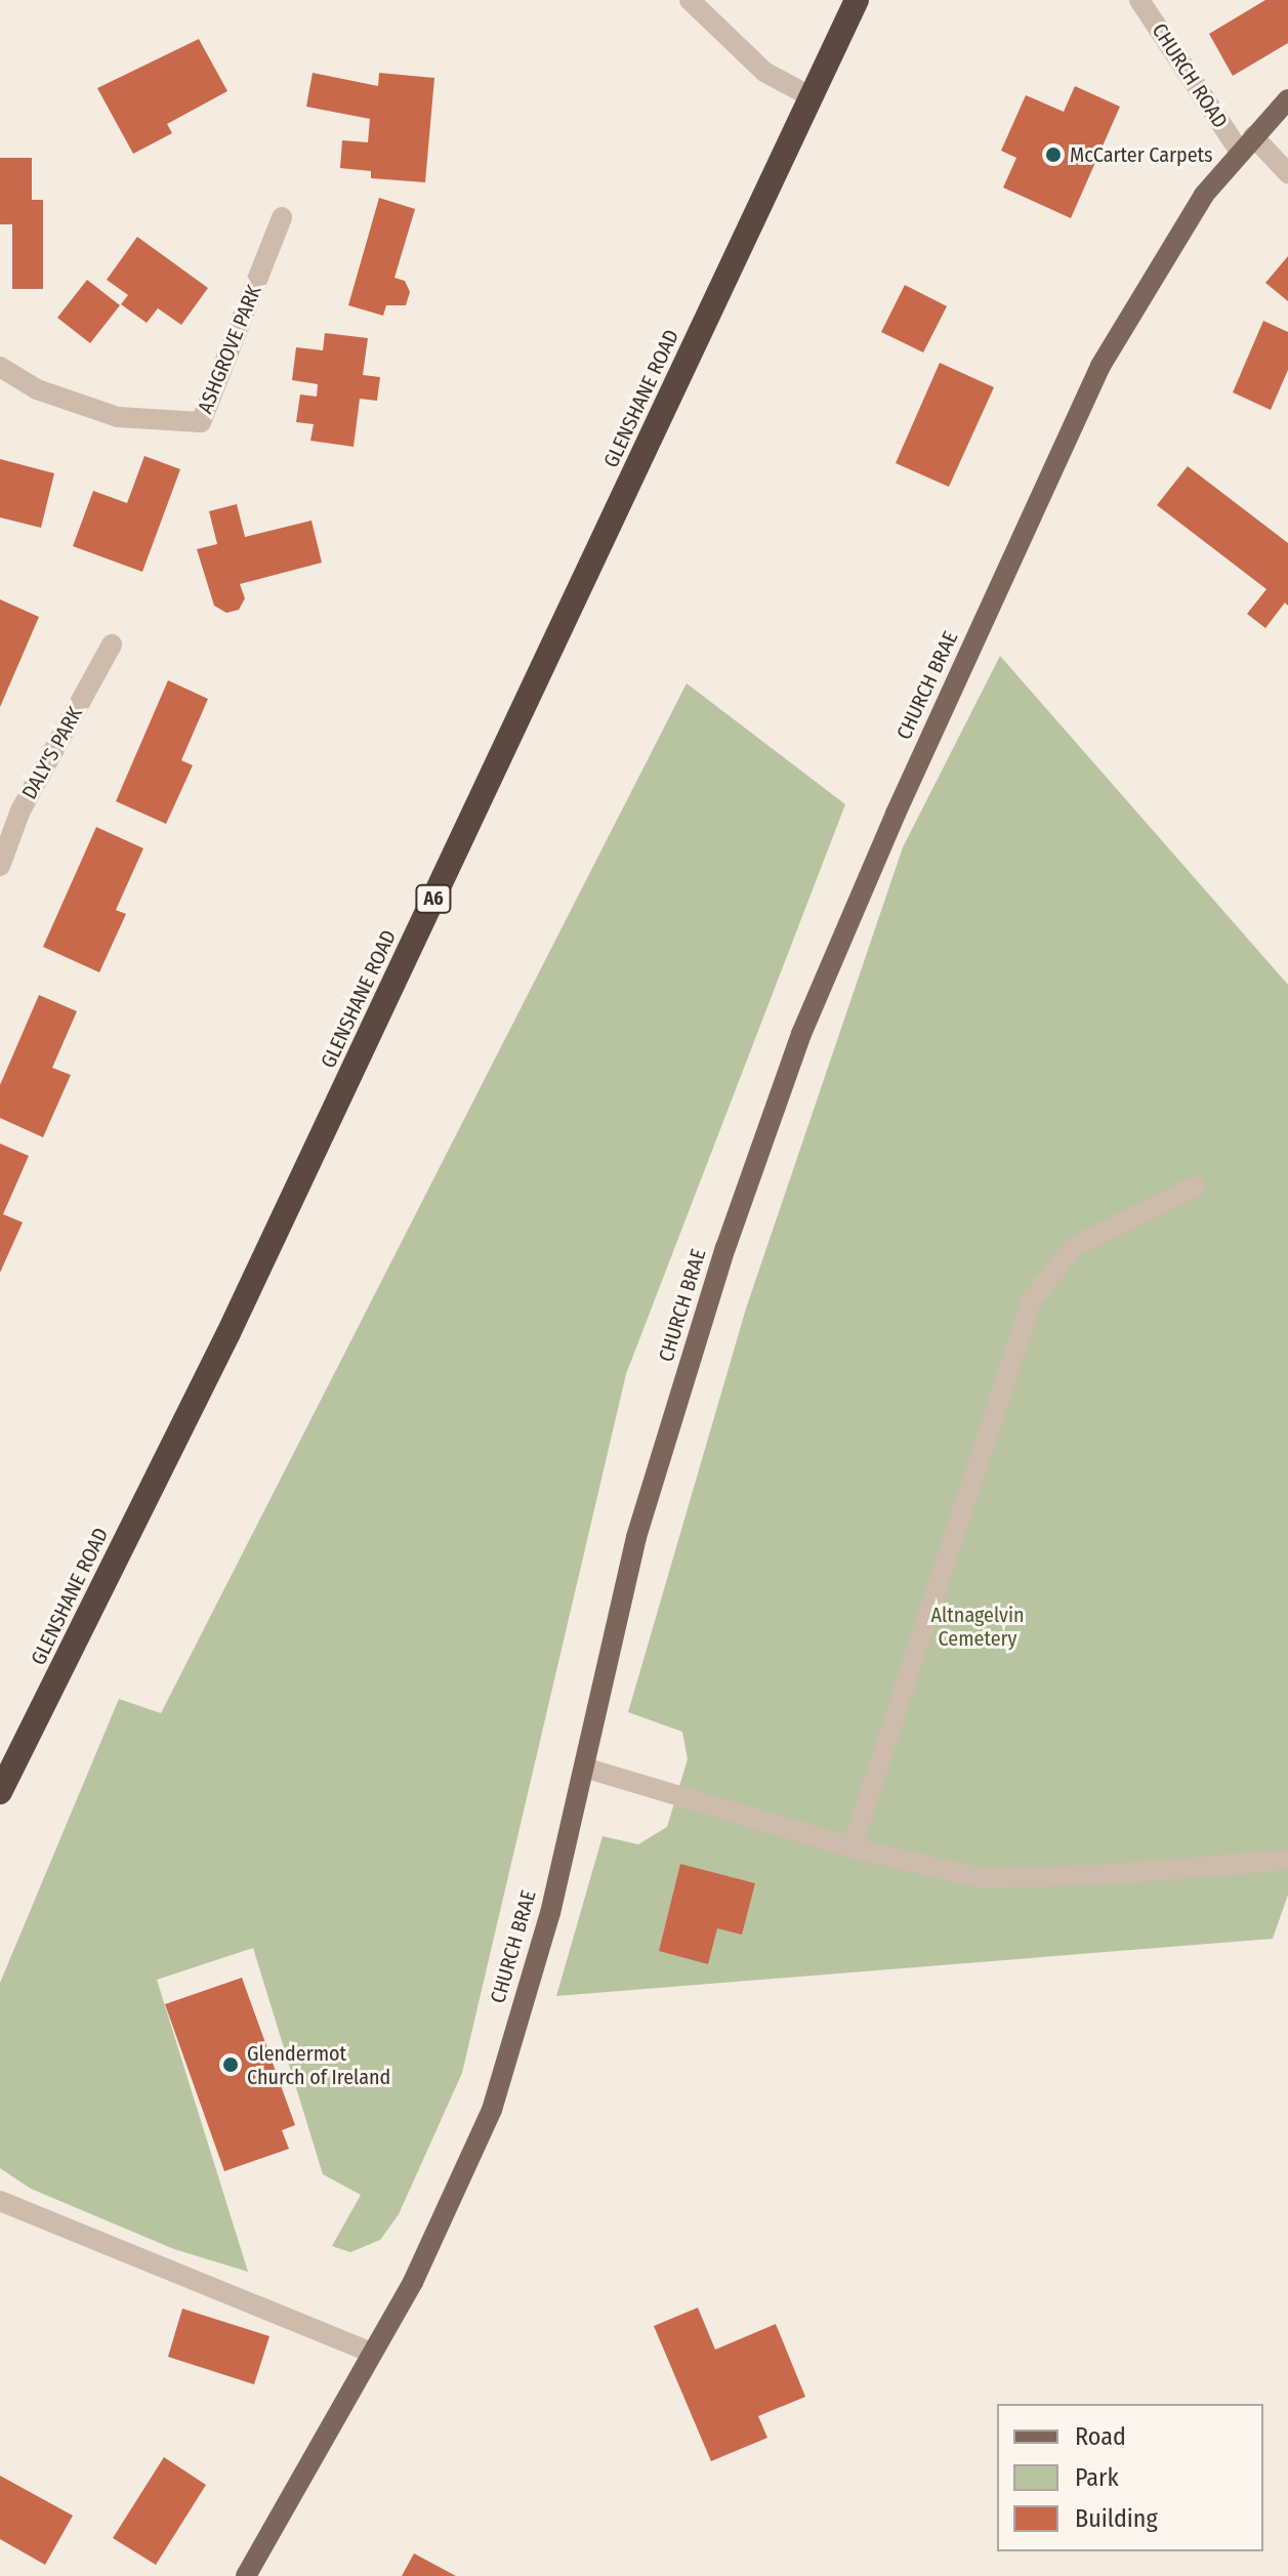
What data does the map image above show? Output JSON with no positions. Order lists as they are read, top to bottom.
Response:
{
  "streets": {
    "highway": ["GLENSHANE ROAD", "A6"],
    "main road": ["CHURCH BRAE"],
    "street": ["CHURCH ROAD", "ASHGROVE PARK", "DALY'S PARK"]
  },
  "crossings": [
    ["CHURCH ROAD", "CHURCH BRAE"]
  ],
  "parks": ["Altnagelvin Cemetery"],
  "places": ["McCarter Carpets", "Glendermot Church of Ireland"],
  "legend": ["Road", "Park", "Building"]
}
